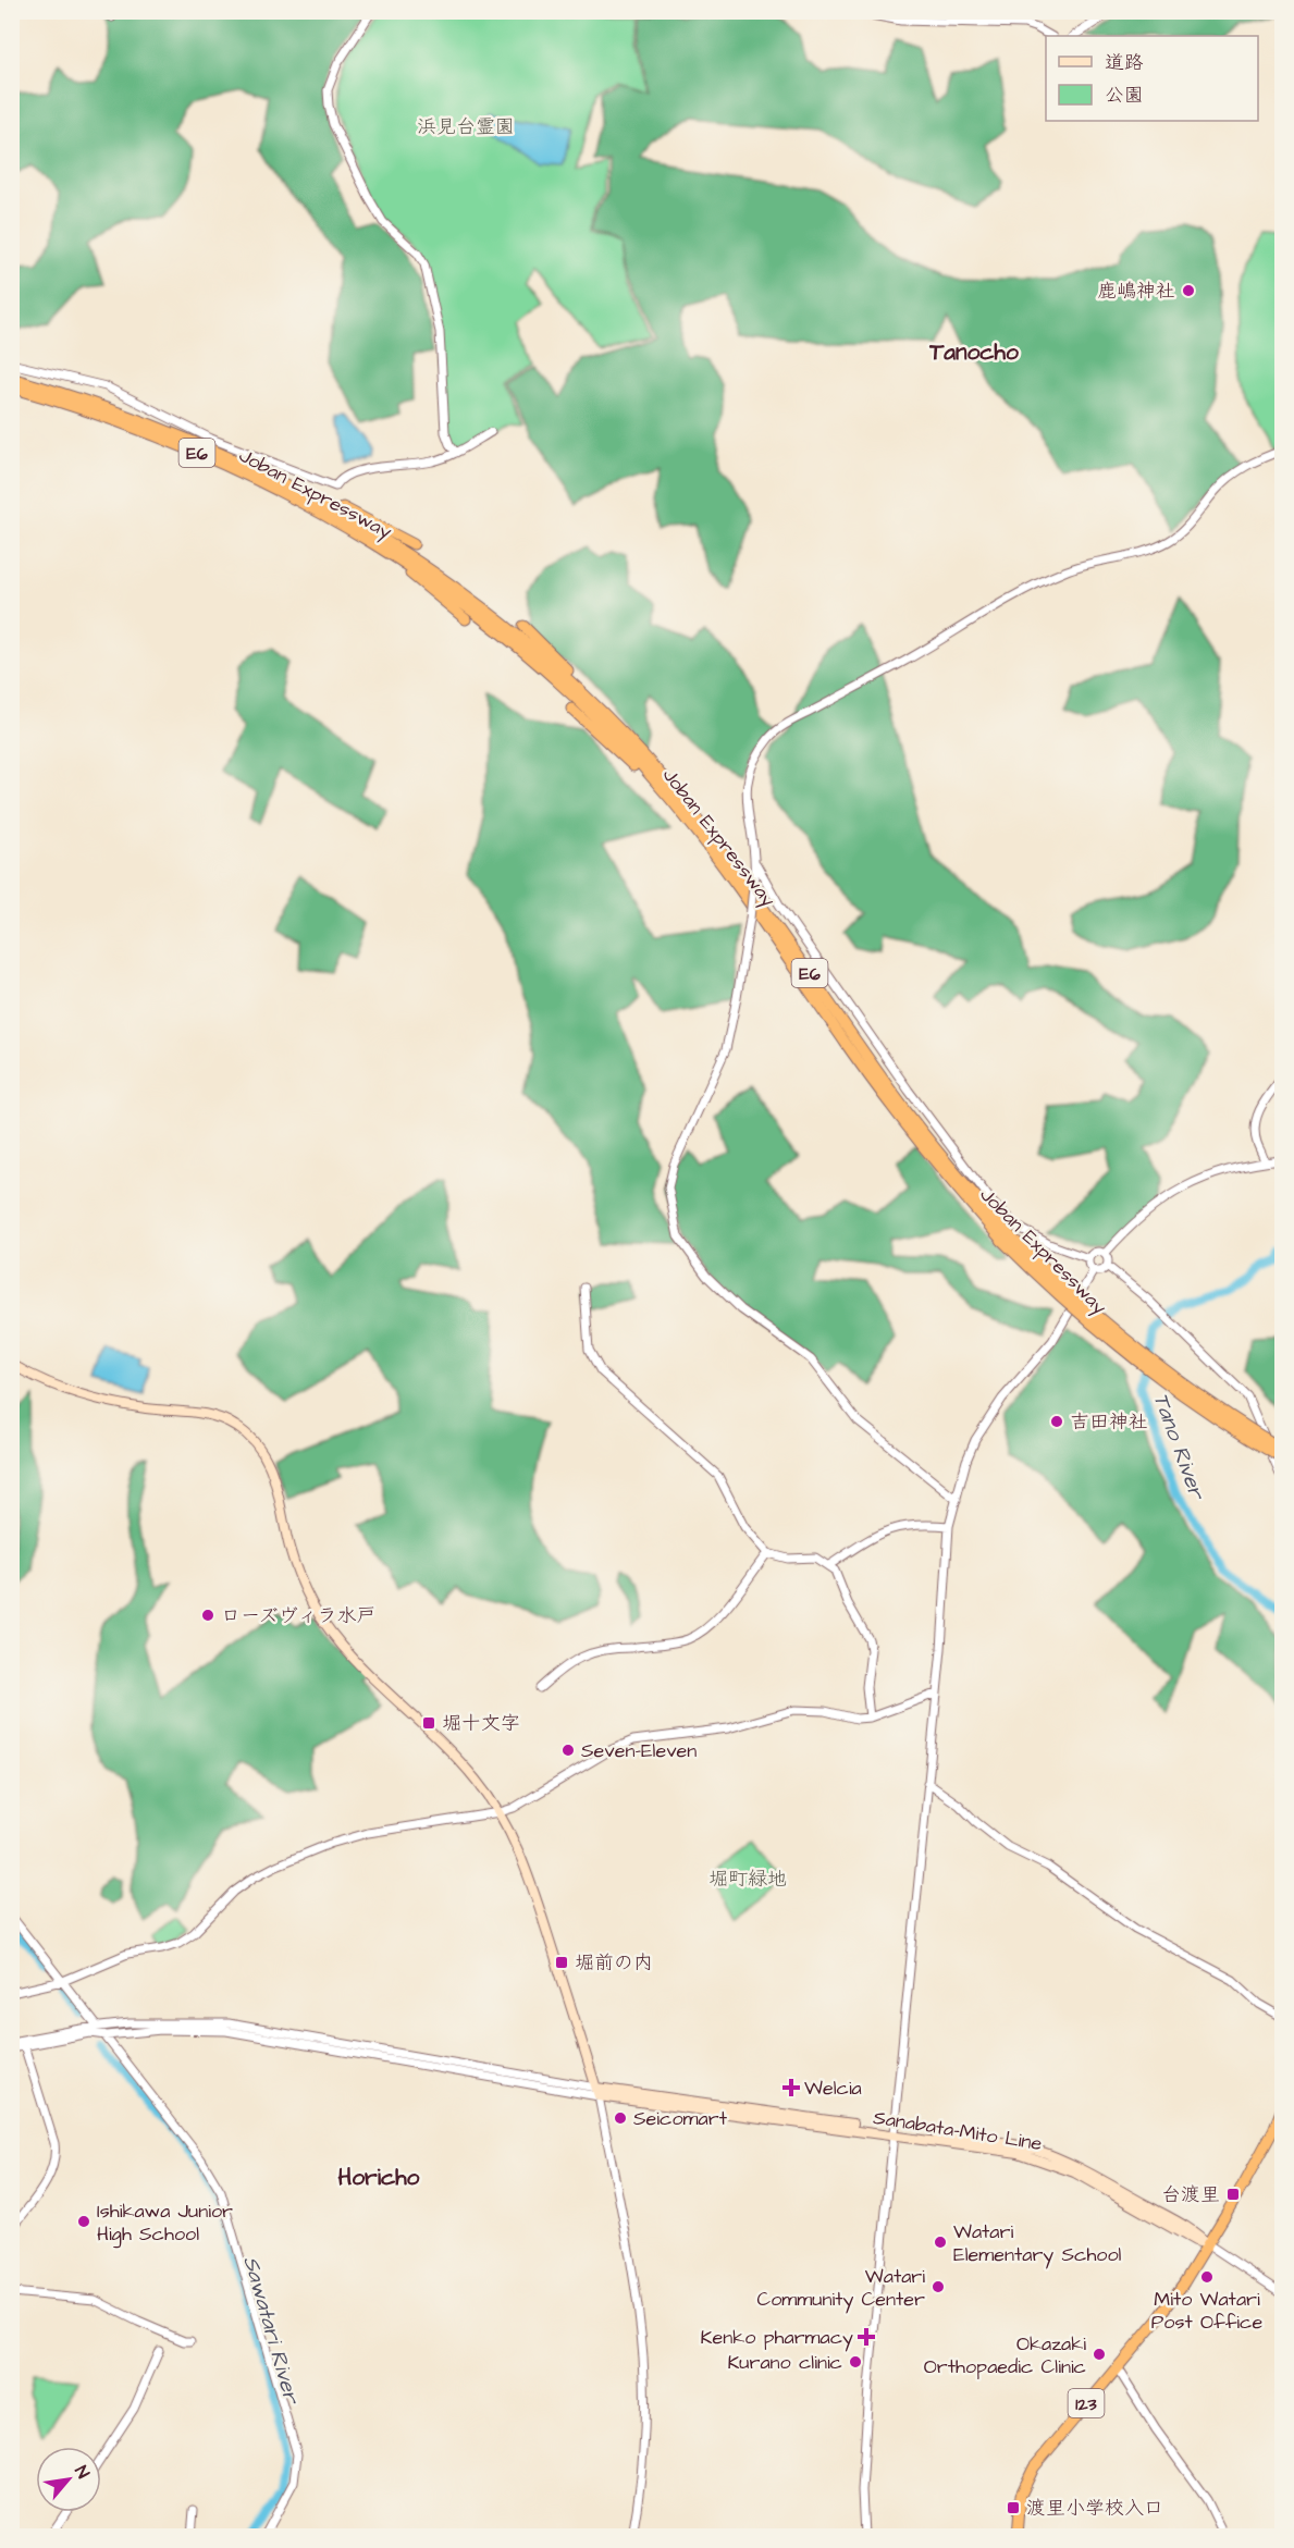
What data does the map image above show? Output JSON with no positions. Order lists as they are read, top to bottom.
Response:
{
  "streets": {
    "highway": ["E6", "Joban Expressway", "123"],
    "main road": ["Sanabata-Mito Line"]
  },
  "crossings": [
    ["Sanabata-Mito Line", "123"]
  ],
  "districts": ["Tanocho", "Horicho"],
  "water": ["Tano River", "Sawatari River"],
  "parks": ["浜見台霊園", "堀町緑地"],
  "places": {
    "other": [
      "鹿嶋神社",
      "吉田神社",
      "ローズヴィラ水戸",
      "Seven-Eleven",
      "Seicomart",
      "Ishikawa Junior High School",
      "Watari Elementary School",
      "Mito Watari Post Office",
      "Watari Community Center",
      "Okazaki Orthopaedic Clinic",
      "Kurano clinic"
    ],
    "transit": [
      "堀十文字",
      "堀前の内",
      "台渡里",
      "渡里小学校入口"
    ],
    "health": ["Welcia", "Kenko pharmacy"]
  },
  "legend": ["道路", "公園"],
  "north": "top right"
}
